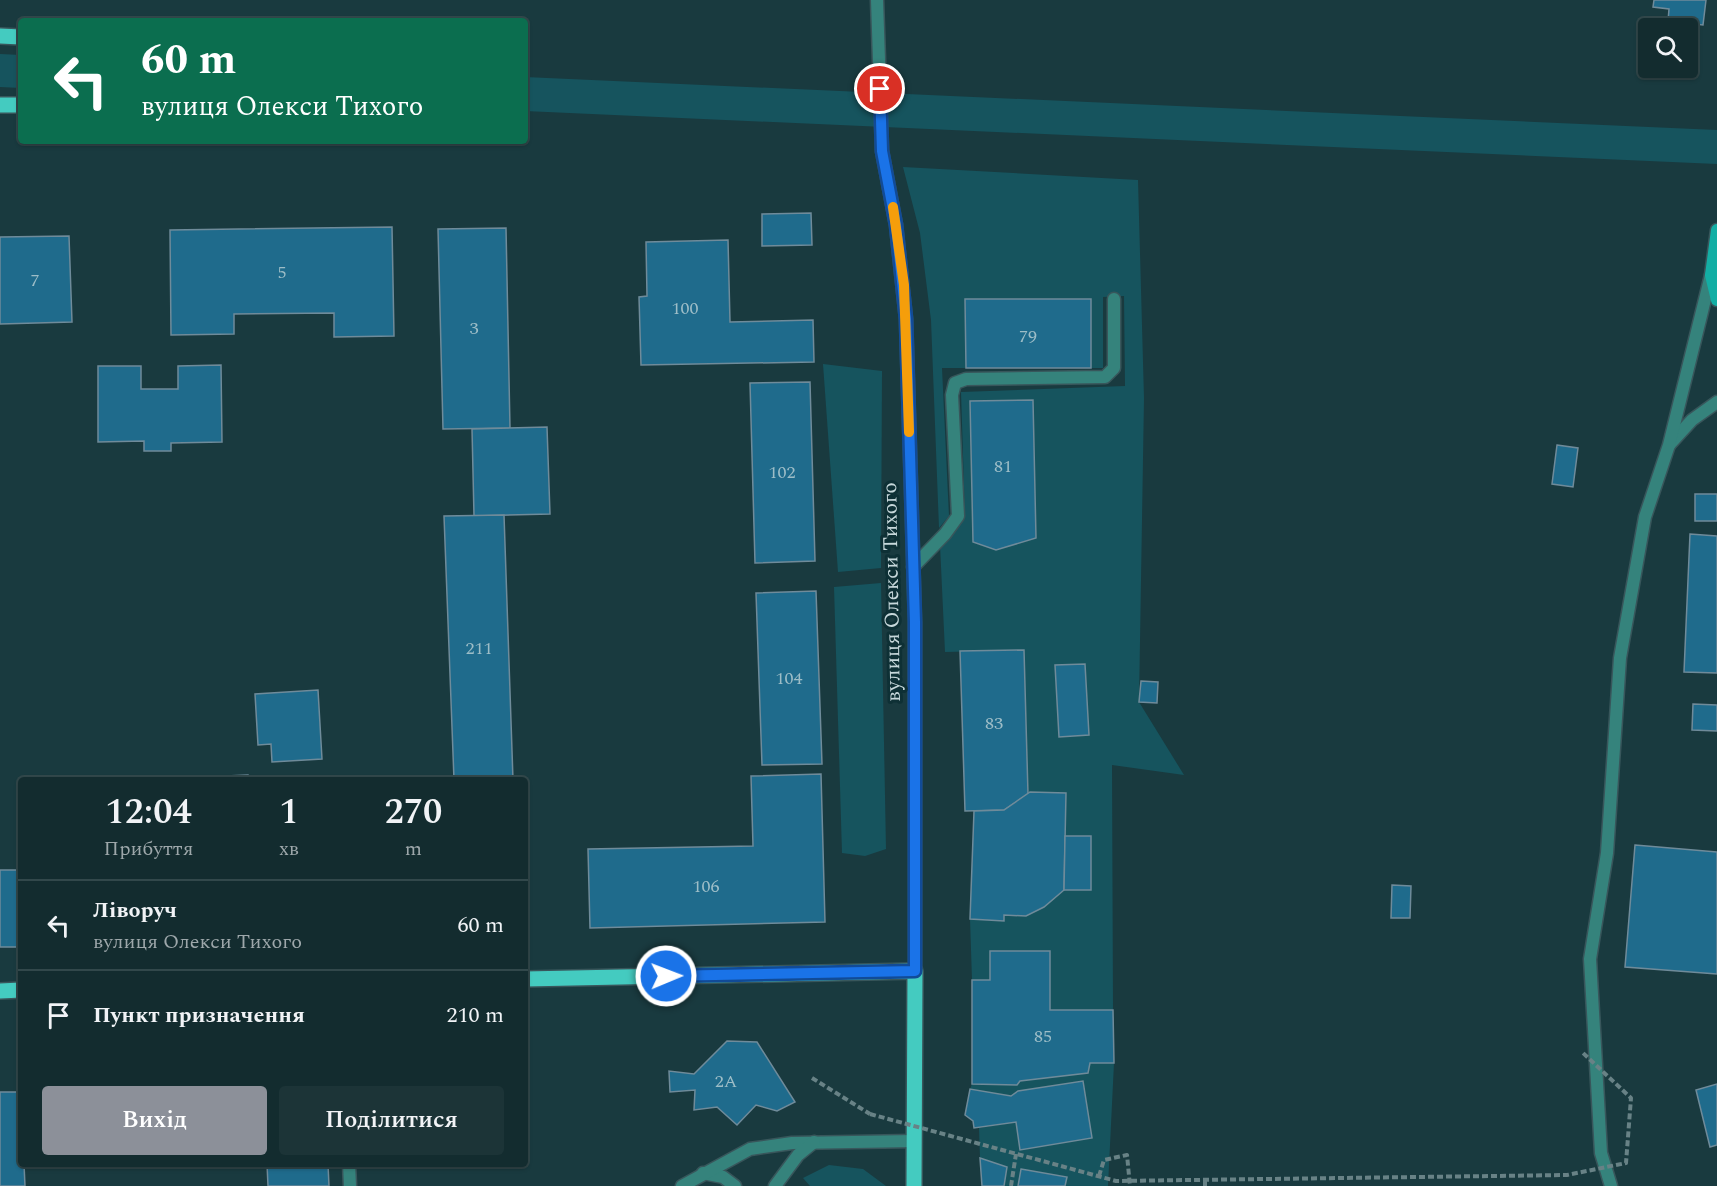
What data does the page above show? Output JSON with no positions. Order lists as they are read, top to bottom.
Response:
{
  "streets": {
    "main road": ["вулиця Олекси Тихого"]
  },
  "house_numbers": [
    "5",
    "7",
    "100",
    "3",
    "79",
    "81",
    "102",
    "211",
    "104",
    "83",
    "106",
    "85",
    "2А"
  ],
  "page": {
    "turn": ["60 m", "вулиця Олекси Тихого"],
    "eta": [
      "12:04",
      "Прибуття",
      "1",
      "хв",
      "270",
      "m"
    ],
    "list": [
      {
        "name": "Ліворуч",
        "note": "вулиця Олекси Тихого",
        "value": "60 m"
      },
      {
        "name": "Пункт призначення",
        "value": "210 m"
      }
    ],
    "buttons": ["Вихід", "Поділитися"]
  }
}
